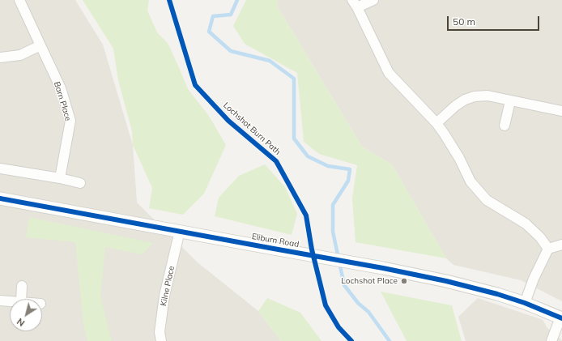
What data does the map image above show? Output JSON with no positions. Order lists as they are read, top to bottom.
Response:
{
  "streets": {
    "street": ["Barn Place", "Eliburn Road", "Kilne Place"],
    "cycle path": ["Lochshot Burn Path"]
  },
  "crossings": [
    ["Eliburn Road", "Kilne Place"]
  ],
  "places": ["Lochshot Place"],
  "scale_bar": "50 m",
  "north": "bottom left"
}
